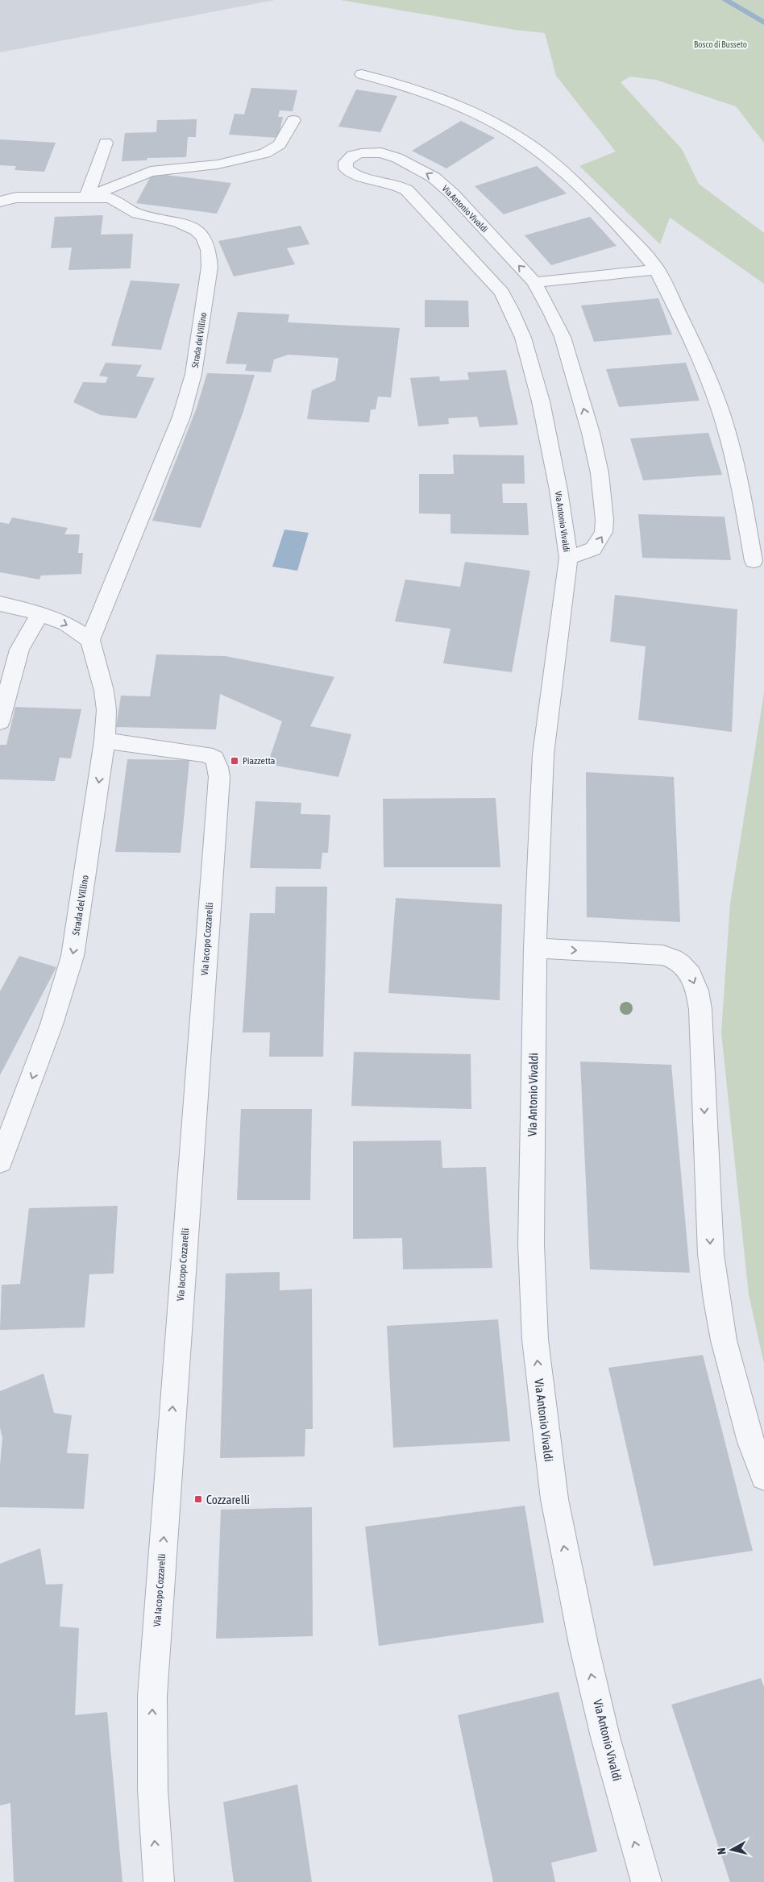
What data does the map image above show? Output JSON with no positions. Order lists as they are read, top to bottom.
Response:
{
  "streets": {
    "street": ["Via Antonio Vivaldi", "Strada del Villino", "Via Iacopo Cozzarelli"]
  },
  "crossings": [
    ["Strada del Villino", "Via Iacopo Cozzarelli"]
  ],
  "one_way": ["Strada del Villino", "Via Iacopo Cozzarelli"],
  "parks": ["Bosco di Busseto"],
  "places": {
    "transit": ["Piazzetta", "Cozzarelli"]
  },
  "north": "left"
}
